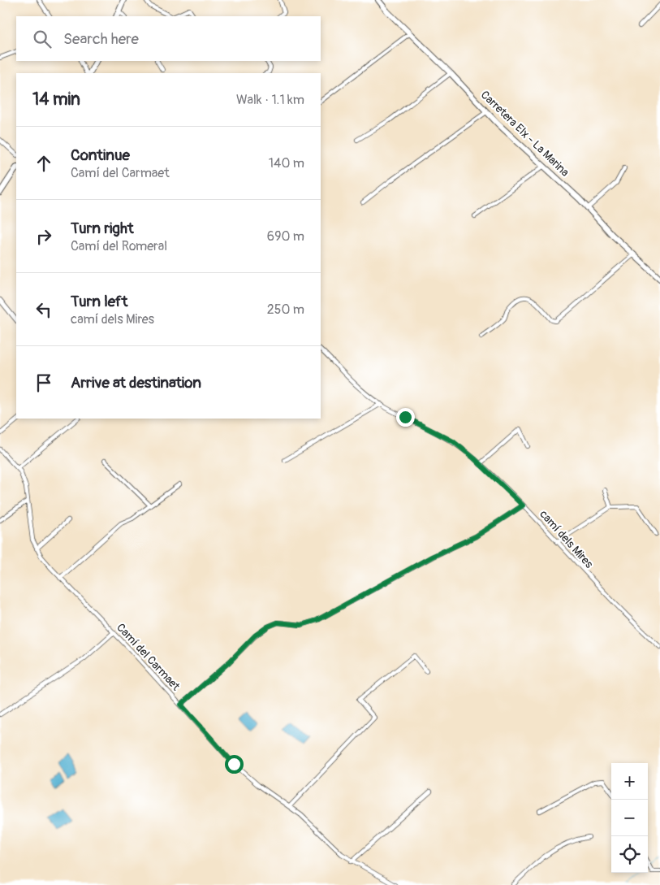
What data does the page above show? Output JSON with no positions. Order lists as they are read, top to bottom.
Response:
{
  "streets": {
    "main road": ["Carretera Elx - La Marina"],
    "street": ["camí dels Mires", "Camí del Carmaet"]
  },
  "page": {
    "search": "Search here",
    "heading": ["14 min", "Walk · 1.1 km"],
    "list": [
      ["Continue", "Camí del Carmaet", "140 m"],
      ["Turn right", "Camí del Romeral", "690 m"],
      ["Turn left", "camí dels Mires", "250 m"],
      "Arrive at destination"
    ],
    "map_buttons": ["+", "−"]
  }
}
